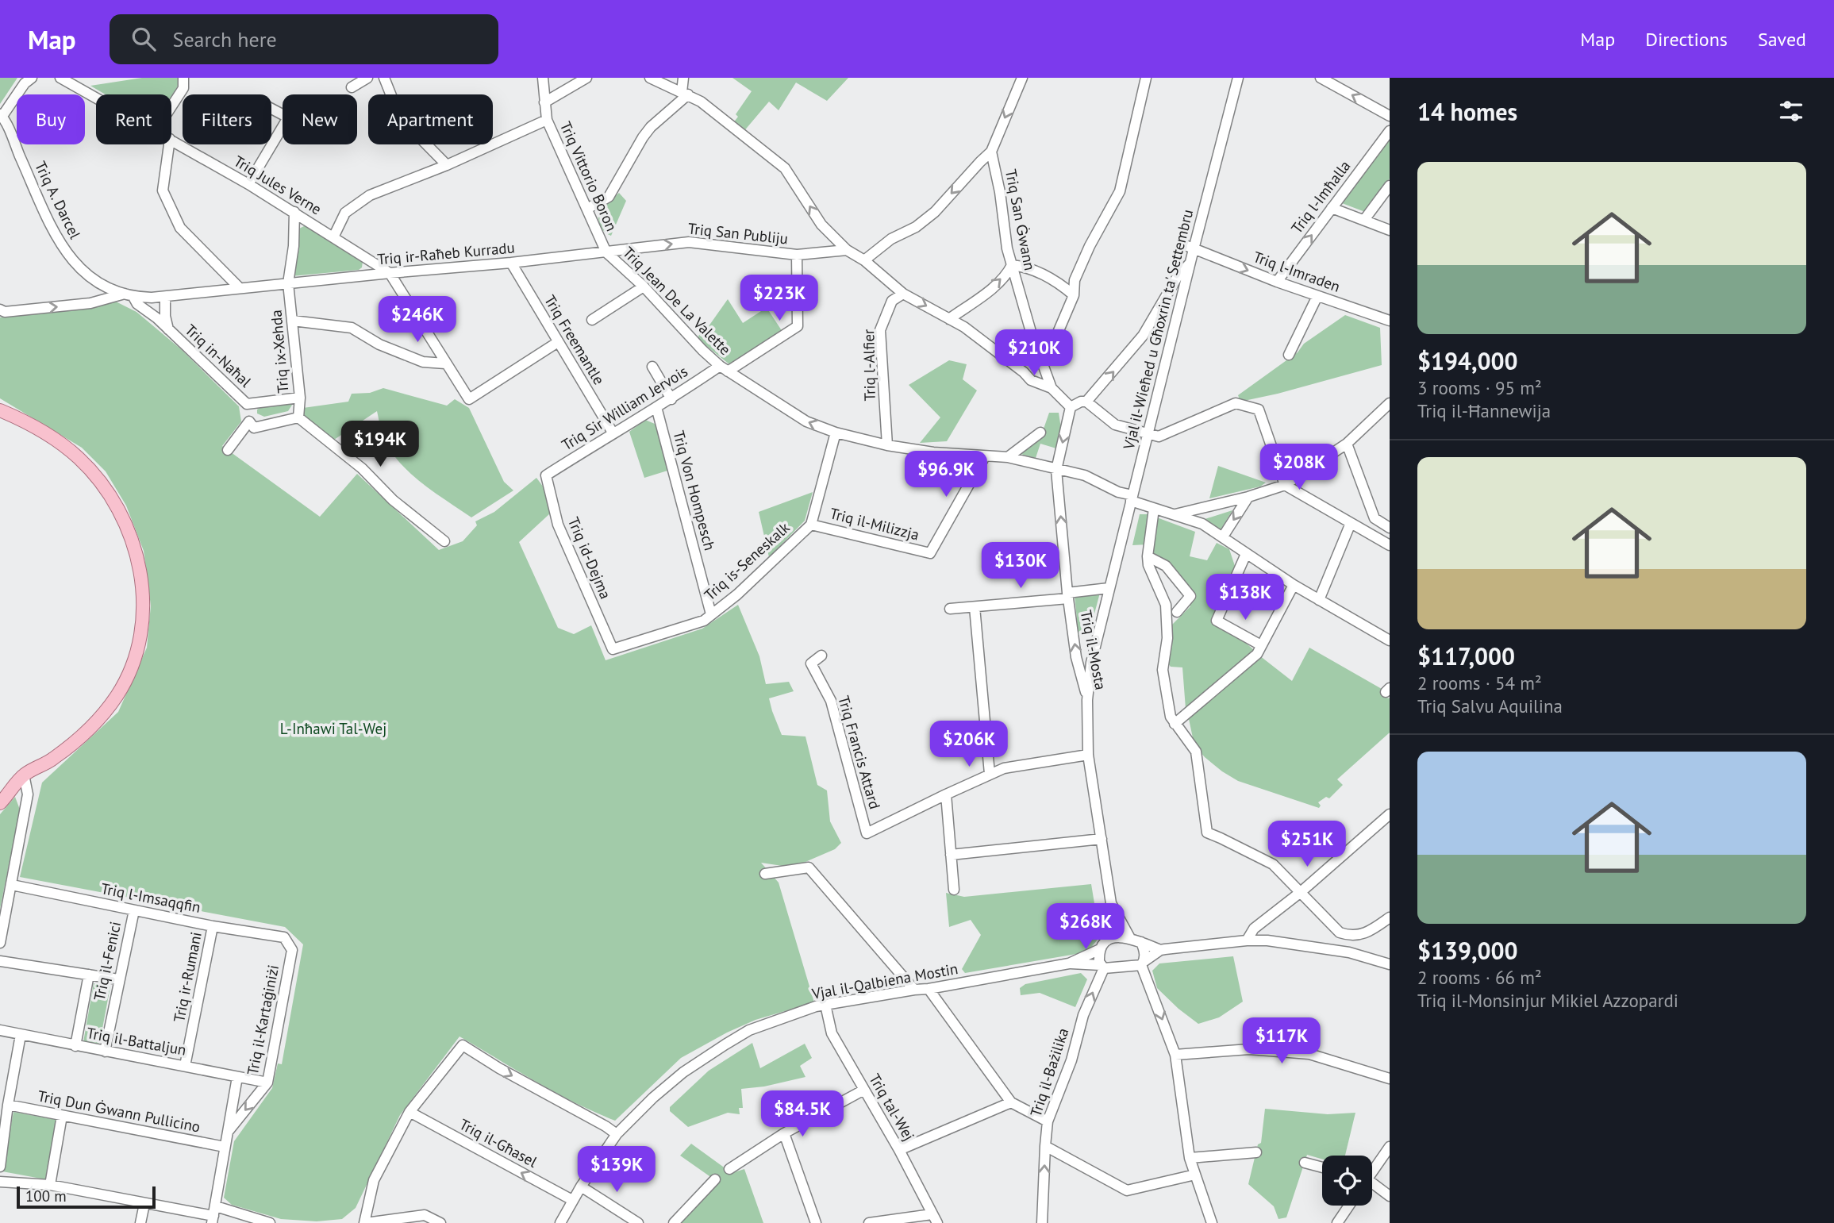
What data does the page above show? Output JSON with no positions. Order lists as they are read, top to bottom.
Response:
{
  "streets": {
    "street": [
      "Triq Vittorio Boron",
      "Triq Jules Verne",
      "Triq l-Imħalla",
      "Triq A. Darcel",
      "Triq San Ġwann",
      "Triq San Publiju",
      "Triq ir-Raħeb Kurradu",
      "Triq l-Imraden",
      "Triq Jean De La Valette",
      "Vjal il-Wieħed u Għoxrin ta' Settembru",
      "Triq Freemantle",
      "Triq ix-Xehda",
      "Triq in-Naħal",
      "Triq l-Alfier",
      "Triq Sir William Jervois",
      "Triq Von Hompesch",
      "Triq il-Milizzja",
      "Triq id-Dejma",
      "Triq is-Seneskalk",
      "Triq il-Mosta",
      "Triq Francis Attard",
      "Triq l-Imsaqqfin",
      "Triq il-Fenici",
      "Triq ir-Rumani",
      "Vjal il-Qalbiena Mostin",
      "Triq il-Kartaġiniżi",
      "Triq il-Battaljun",
      "Triq il-Bażilika",
      "Triq tal-Wej",
      "Triq Dun Ġwann Pullicino",
      "Triq il-Għasel"
    ]
  },
  "crossings": [
    ["Triq Vittorio Boron", "Triq San Publiju"],
    ["Triq Vittorio Boron", "Triq ir-Raħeb Kurradu"],
    ["Triq Vittorio Boron", "Triq Jean De La Valette"],
    ["Triq Jules Verne", "Triq ir-Raħeb Kurradu"],
    ["Triq l-Imħalla", "Triq l-Imraden"],
    ["Triq A. Darcel", "Triq ir-Raħeb Kurradu"],
    ["Triq A. Darcel", "Triq in-Naħal"],
    ["Triq San Publiju", "Triq ir-Raħeb Kurradu"],
    ["Triq San Publiju", "Triq Jean De La Valette"],
    ["Triq San Publiju", "Triq Sir William Jervois"],
    ["Triq ir-Raħeb Kurradu", "Triq Jean De La Valette"],
    ["Triq ir-Raħeb Kurradu", "Triq Freemantle"],
    ["Triq ir-Raħeb Kurradu", "Triq ix-Xehda"],
    ["Triq ir-Raħeb Kurradu", "Triq in-Naħal"],
    ["Triq l-Imraden", "Vjal il-Wieħed u Għoxrin ta' Settembru"],
    ["Triq Jean De La Valette", "Vjal il-Wieħed u Għoxrin ta' Settembru"],
    ["Triq Jean De La Valette", "Triq l-Alfier"],
    ["Triq Jean De La Valette", "Triq Sir William Jervois"],
    ["Triq Jean De La Valette", "Triq il-Milizzja"],
    ["Triq Jean De La Valette", "Triq is-Seneskalk"],
    ["Triq Jean De La Valette", "Triq il-Mosta"],
    ["Vjal il-Wieħed u Għoxrin ta' Settembru", "Triq il-Mosta"],
    ["Triq Freemantle", "Triq Sir William Jervois"],
    ["Triq Sir William Jervois", "Triq Von Hompesch"],
    ["Triq Sir William Jervois", "Triq id-Dejma"],
    ["Triq Von Hompesch", "Triq is-Seneskalk"],
    ["Triq il-Milizzja", "Triq is-Seneskalk"],
    ["Triq id-Dejma", "Triq is-Seneskalk"],
    ["Triq l-Imsaqqfin", "Triq il-Fenici"],
    ["Triq l-Imsaqqfin", "Triq ir-Rumani"],
    ["Triq l-Imsaqqfin", "Triq il-Kartaġiniżi"],
    ["Triq il-Fenici", "Triq il-Battaljun"],
    ["Triq ir-Rumani", "Triq il-Battaljun"],
    ["Vjal il-Qalbiena Mostin", "Triq il-Bażilika"],
    ["Vjal il-Qalbiena Mostin", "Triq tal-Wej"],
    ["Vjal il-Qalbiena Mostin", "Triq il-Għasel"],
    ["Triq il-Kartaġiniżi", "Triq il-Battaljun"]
  ],
  "one_way": [
    "Triq l-Imħalla",
    "Triq San Publiju",
    "Triq l-Imraden",
    "Triq il-Bażilika",
    "Triq il-Għasel"
  ],
  "parks": ["L-Inħawi Tal-Wej"],
  "scale_bar": "100 m",
  "page": {
    "header": "Map",
    "search": "Search here",
    "nav": ["Map", "Directions", "Saved"],
    "heading": "14 homes",
    "chip": [
      "Buy",
      "Rent",
      "Filters",
      "New",
      "Apartment"
    ],
    "list": [
      {
        "name": "$194,000",
        "note": "3 rooms · 95 m² · Triq il-Ħannewija"
      },
      {
        "name": "$117,000",
        "note": "2 rooms · 54 m² · Triq Salvu Aquilina"
      },
      {
        "name": "$139,000",
        "note": "2 rooms · 66 m² · Triq il-Monsinjur Mikiel Azzopardi"
      }
    ],
    "price": [
      "$223K",
      "$246K",
      "$210K",
      "$194K",
      "$208K",
      "$96.9K",
      "$130K",
      "$138K",
      "$206K",
      "$251K",
      "$268K",
      "$117K",
      "$84.5K",
      "$139K"
    ],
    "scale": "100 m"
  }
}
